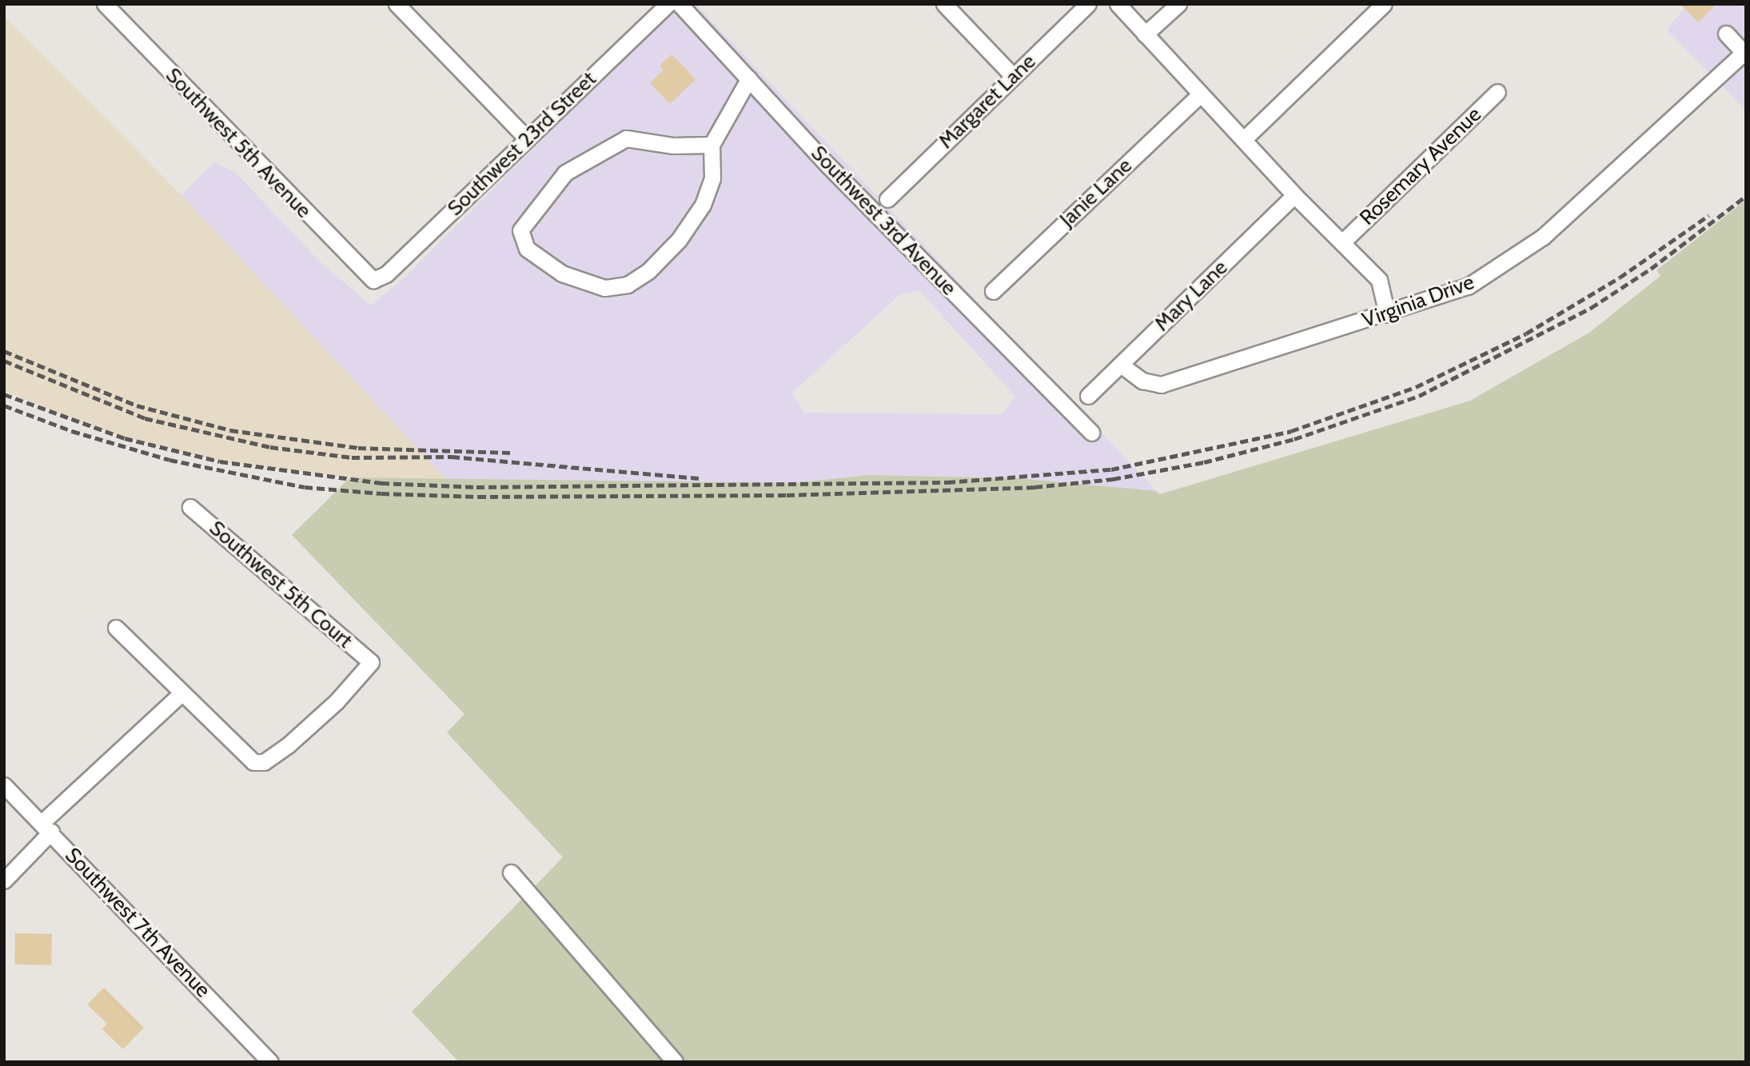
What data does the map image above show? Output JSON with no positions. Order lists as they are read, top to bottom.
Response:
{
  "streets": {
    "street": [
      "Margaret Lane",
      "Southwest 5th Avenue",
      "Southwest 23rd Street",
      "Rosemary Avenue",
      "Janie Lane",
      "Southwest 3rd Avenue",
      "Mary Lane",
      "Virginia Drive",
      "Southwest 5th Court",
      "Southwest 7th Avenue"
    ]
  },
  "crossings": [
    ["Southwest 5th Avenue", "Southwest 23rd Street"],
    ["Mary Lane", "Virginia Drive"]
  ]
}
